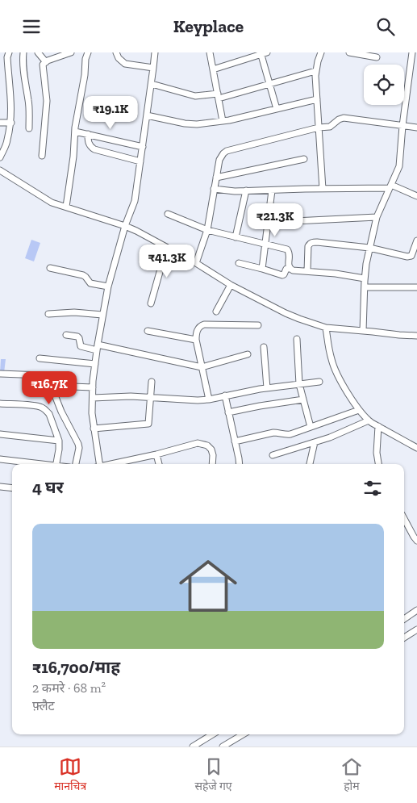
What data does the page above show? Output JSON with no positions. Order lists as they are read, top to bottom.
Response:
{
  "page": {
    "header": "Keyplace",
    "price": [
      "₹19.1K",
      "₹21.3K",
      "₹41.3K",
      "₹16.7K"
    ],
    "heading": "4 घर",
    "list": [
      {
        "name": "₹16,700/माह",
        "note": "2 कमरे · 68 m² · फ़्लैट"
      }
    ],
    "tabs": ["मानचित्र", "सहेजे गए", "होम"]
  }
}
